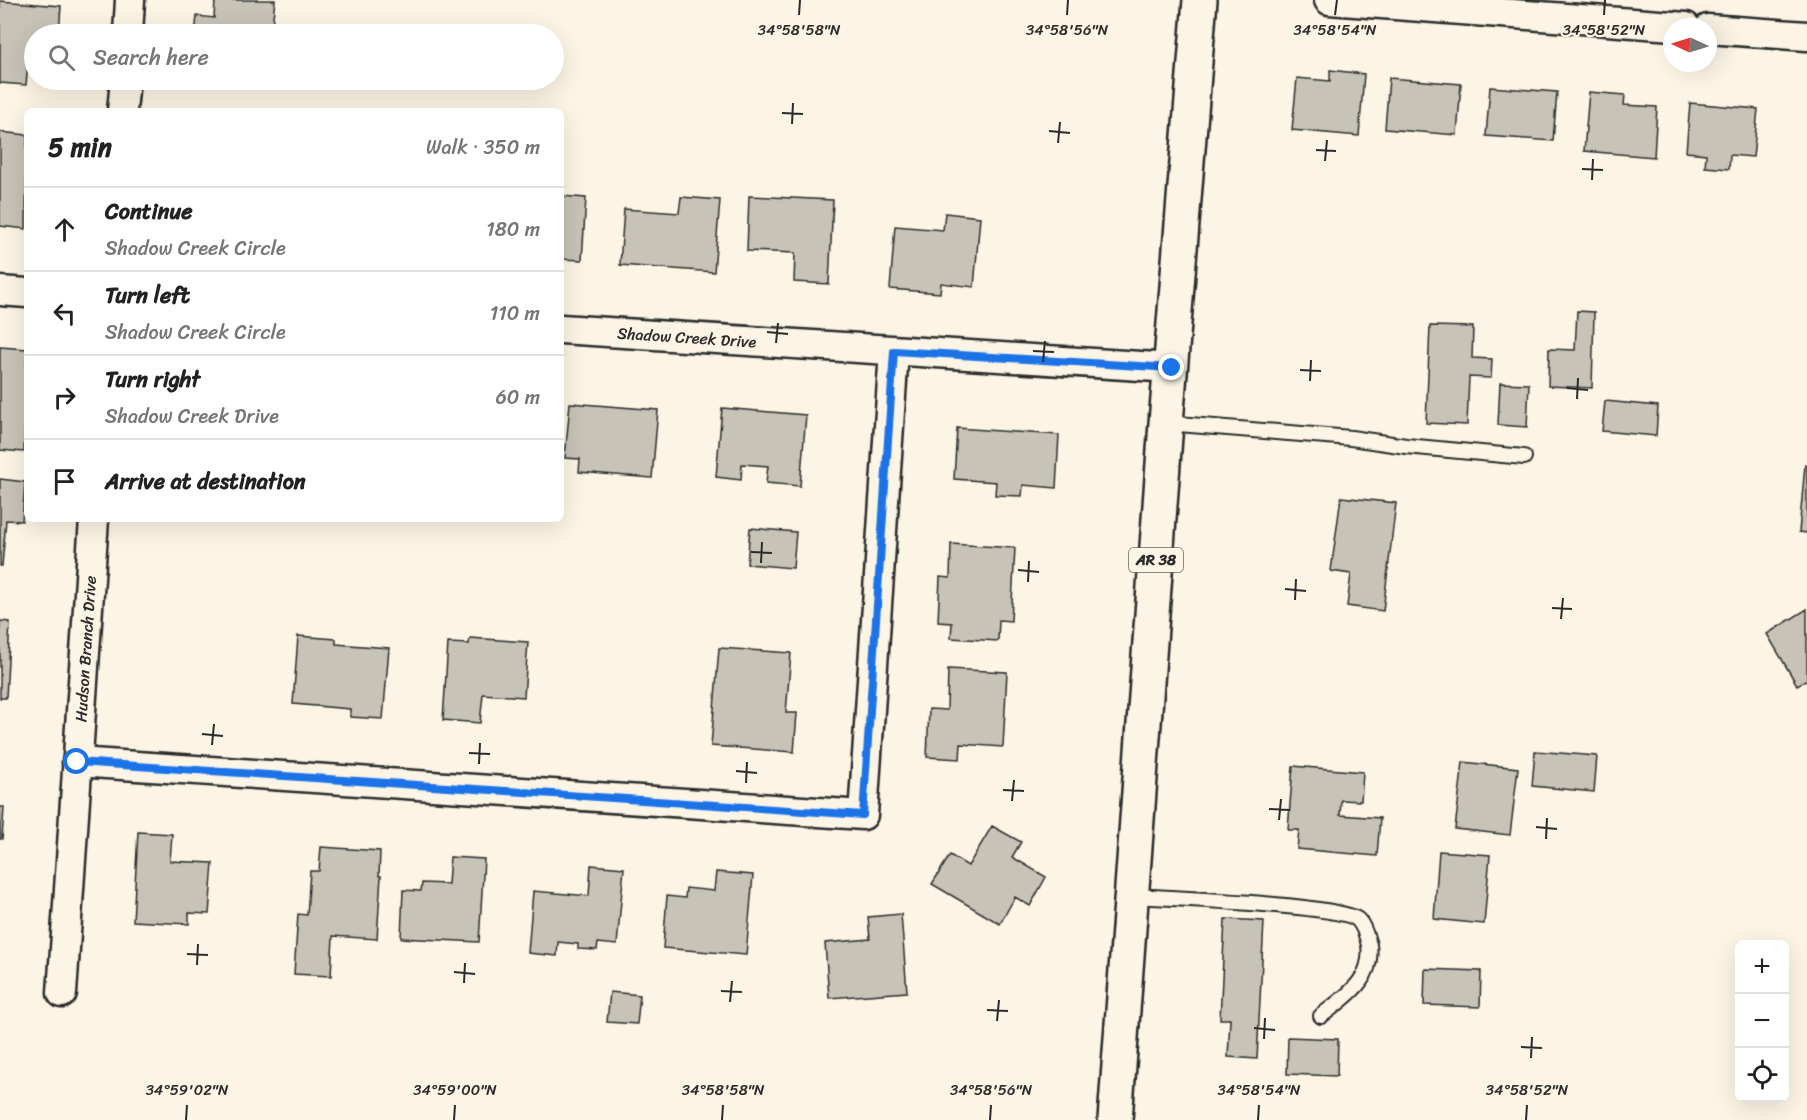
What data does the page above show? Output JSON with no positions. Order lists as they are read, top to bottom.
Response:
{
  "streets": {
    "main road": ["AR 38"],
    "street": ["Shadow Creek Drive", "Hudson Branch Drive"]
  },
  "crossings": [
    ["Shadow Creek Drive", "AR 38"]
  ],
  "north": "left",
  "page": {
    "search": "Search here",
    "heading": ["5 min", "Walk · 350 m"],
    "list": [
      ["Continue", "Shadow Creek Circle", "180 m"],
      ["Turn left", "Shadow Creek Circle", "110 m"],
      ["Turn right", "Shadow Creek Drive", "60 m"],
      "Arrive at destination"
    ],
    "map_buttons": ["+", "−"]
  },
  "coordinates": [
    "34°58'58\"N",
    "34°58'56\"N",
    "34°58'54\"N",
    "34°58'52\"N",
    "34°59'02\"N",
    "34°59'00\"N"
  ]
}
